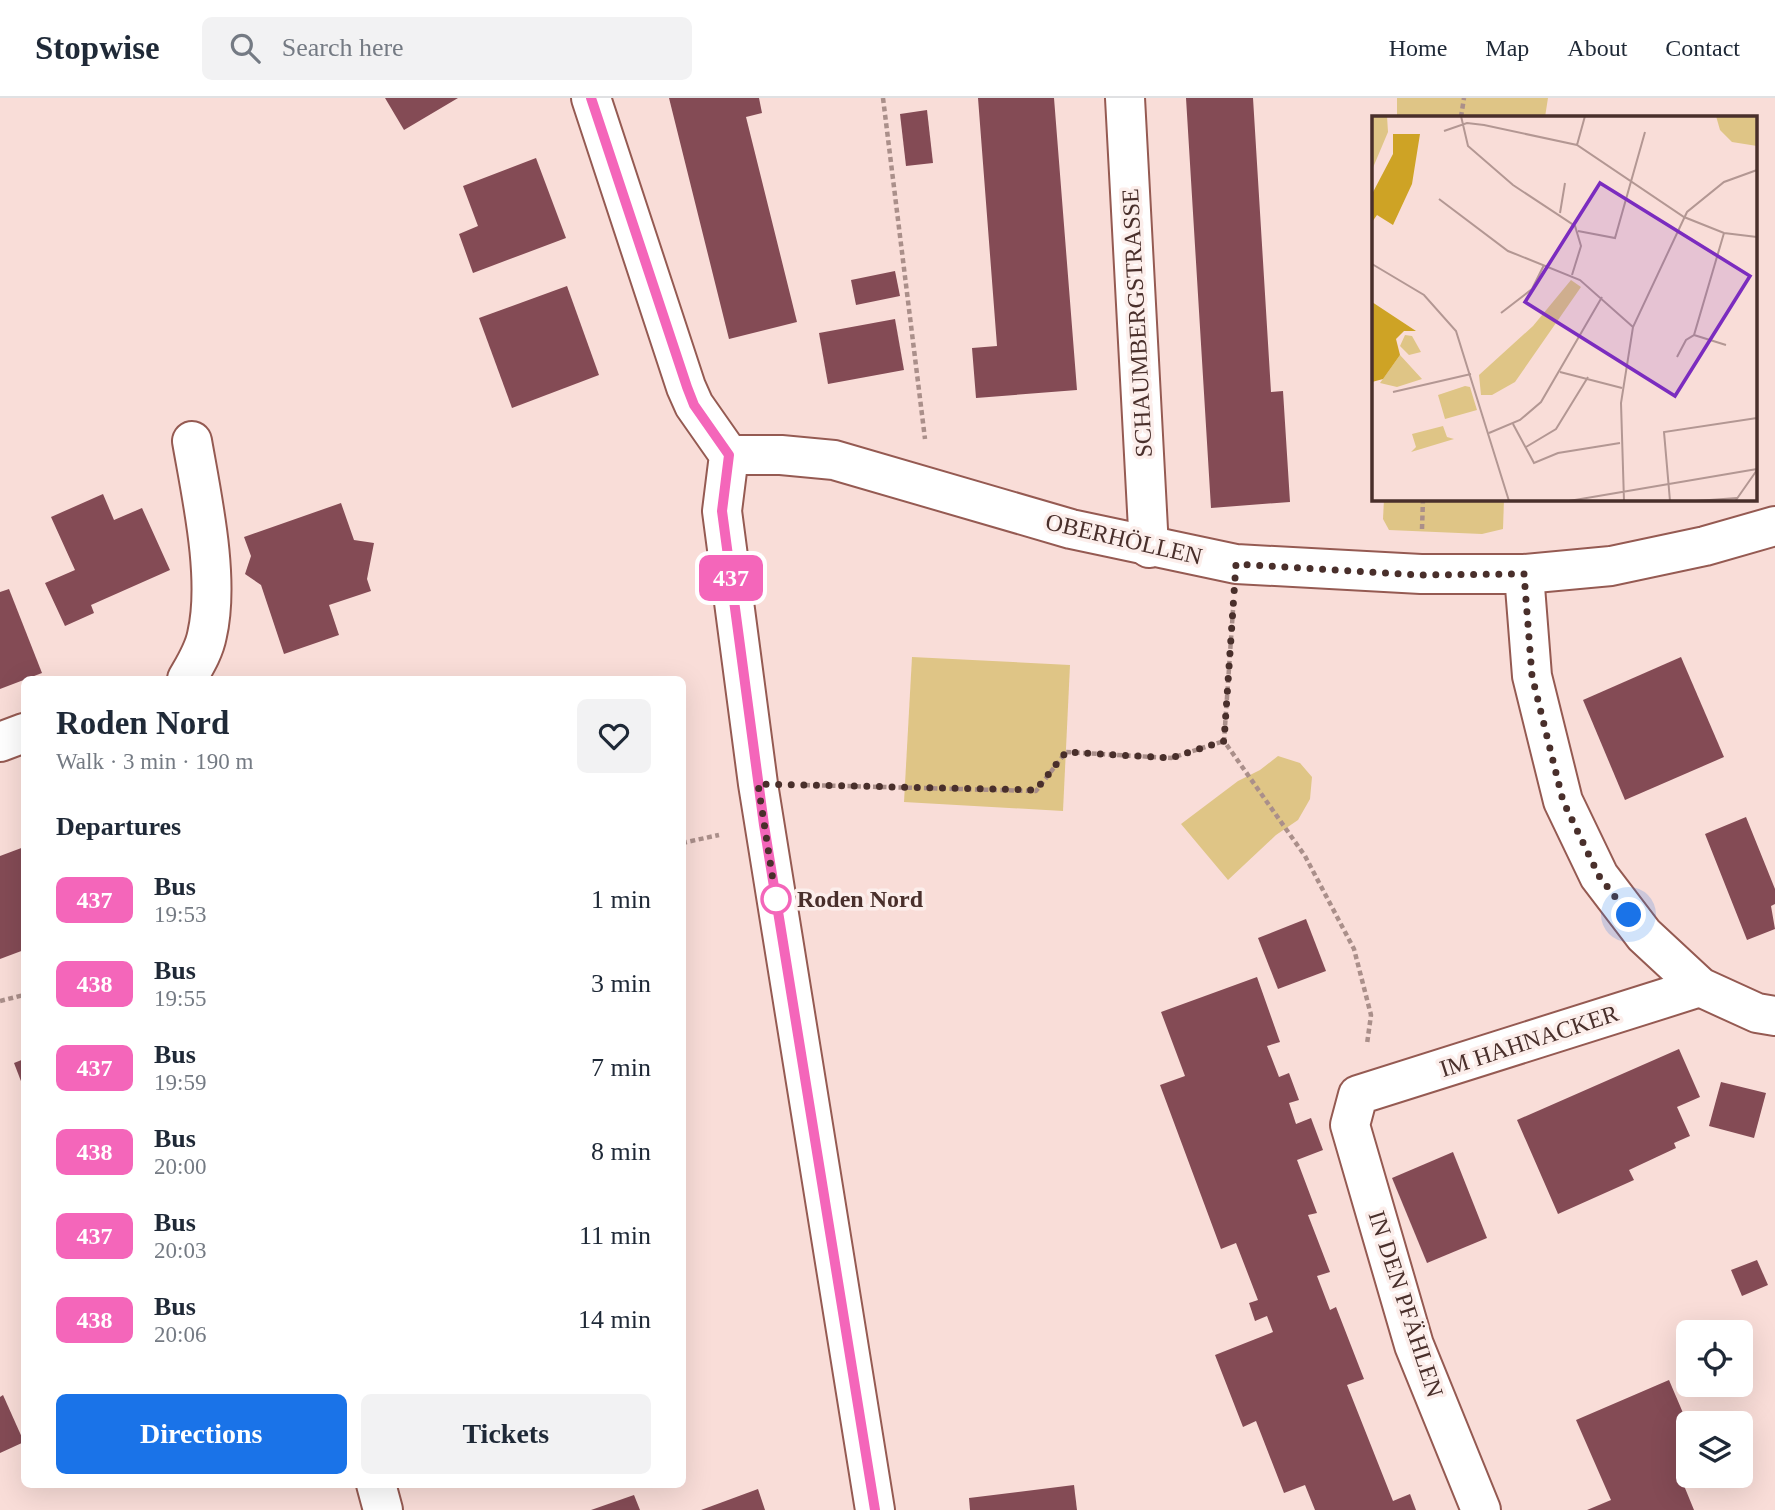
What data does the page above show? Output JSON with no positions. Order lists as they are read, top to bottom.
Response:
{
  "streets": {
    "street": [
      "SCHAUMBERGSTRASSE",
      "OBERHÖLLEN",
      "IM HAHNACKER",
      "IN DEN PFÄHLEN"
    ]
  },
  "crossings": [
    ["SCHAUMBERGSTRASSE", "OBERHÖLLEN"],
    ["IM HAHNACKER", "IN DEN PFÄHLEN"]
  ],
  "places": ["Roden Nord"],
  "lines": ["bus line 437"],
  "page": {
    "header": "Stopwise",
    "search": "Search here",
    "nav": [
      "Home",
      "Map",
      "About",
      "Contact"
    ],
    "on_map": "437",
    "heading": [
      ["Roden Nord", "Walk · 3 min · 190 m"],
      "Departures"
    ],
    "list": [
      {
        "mark": "437",
        "name": "Bus",
        "note": "19:53",
        "value": "1 min"
      },
      {
        "mark": "438",
        "name": "Bus",
        "note": "19:55",
        "value": "3 min"
      },
      {
        "mark": "437",
        "name": "Bus",
        "note": "19:59",
        "value": "7 min"
      },
      {
        "mark": "438",
        "name": "Bus",
        "note": "20:00",
        "value": "8 min"
      },
      {
        "mark": "437",
        "name": "Bus",
        "note": "20:03",
        "value": "11 min"
      },
      {
        "mark": "438",
        "name": "Bus",
        "note": "20:06",
        "value": "14 min"
      }
    ],
    "buttons": ["Directions", "Tickets"]
  }
}
